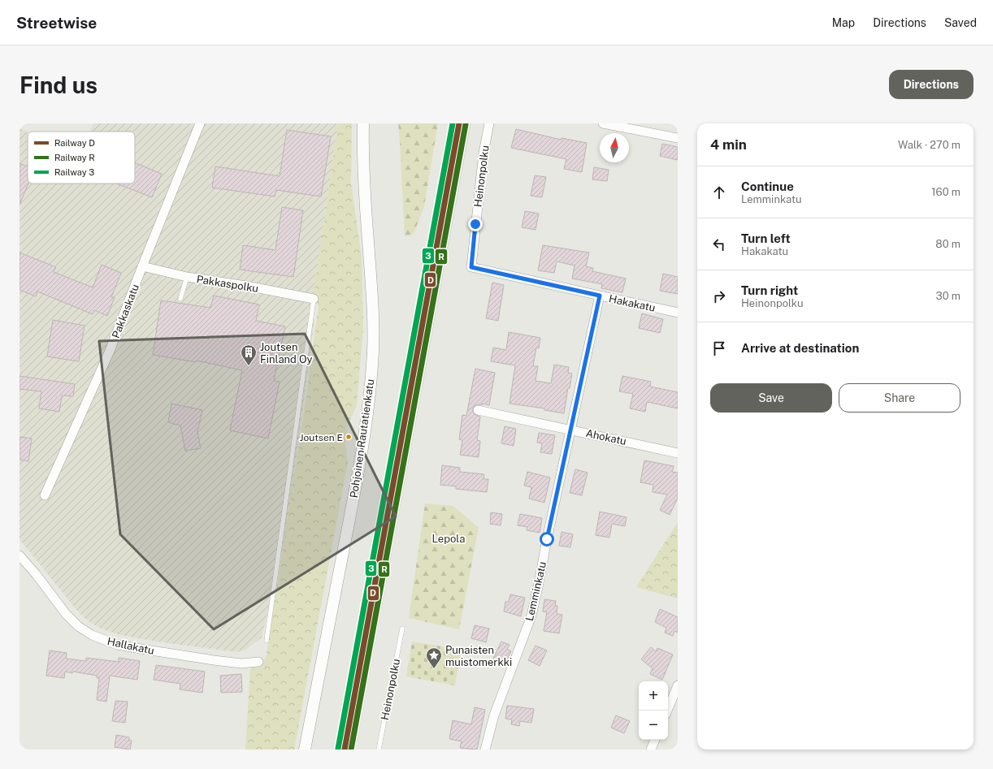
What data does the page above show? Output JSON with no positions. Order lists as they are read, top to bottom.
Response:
{
  "streets": {
    "street": [
      "Heinonpolku",
      "Pakkaspolku",
      "Hakakatu",
      "Pakkaskatu",
      "Ahokatu",
      "Pohjoinen Rautatienkatu",
      "Lemminkatu",
      "Hallakatu"
    ]
  },
  "crossings": [
    ["Heinonpolku", "Hakakatu"],
    ["Pakkaspolku", "Pakkaskatu"],
    ["Hakakatu", "Lemminkatu"],
    ["Ahokatu", "Lemminkatu"]
  ],
  "parks": ["Lepola"],
  "places": {
    "building": ["Joutsen Finland Oy"],
    "other": ["Joutsen E"],
    "place": ["Punaisten muistomerkki"]
  },
  "lines": ["rail line D", "rail line 3", "rail line R"],
  "legend": ["Railway D", "Railway R", "Railway 3"],
  "north": "top",
  "page": {
    "header": "Streetwise",
    "nav": ["Map", "Directions", "Saved"],
    "buttons": [
      "Directions",
      ["Save", "Share"]
    ],
    "title": "Find us",
    "heading": ["4 min", "Walk · 270 m"],
    "list": [
      ["Continue", "Lemminkatu", "160 m"],
      ["Turn left", "Hakakatu", "80 m"],
      ["Turn right", "Heinonpolku", "30 m"],
      "Arrive at destination"
    ],
    "map_buttons": ["+", "−"]
  }
}
